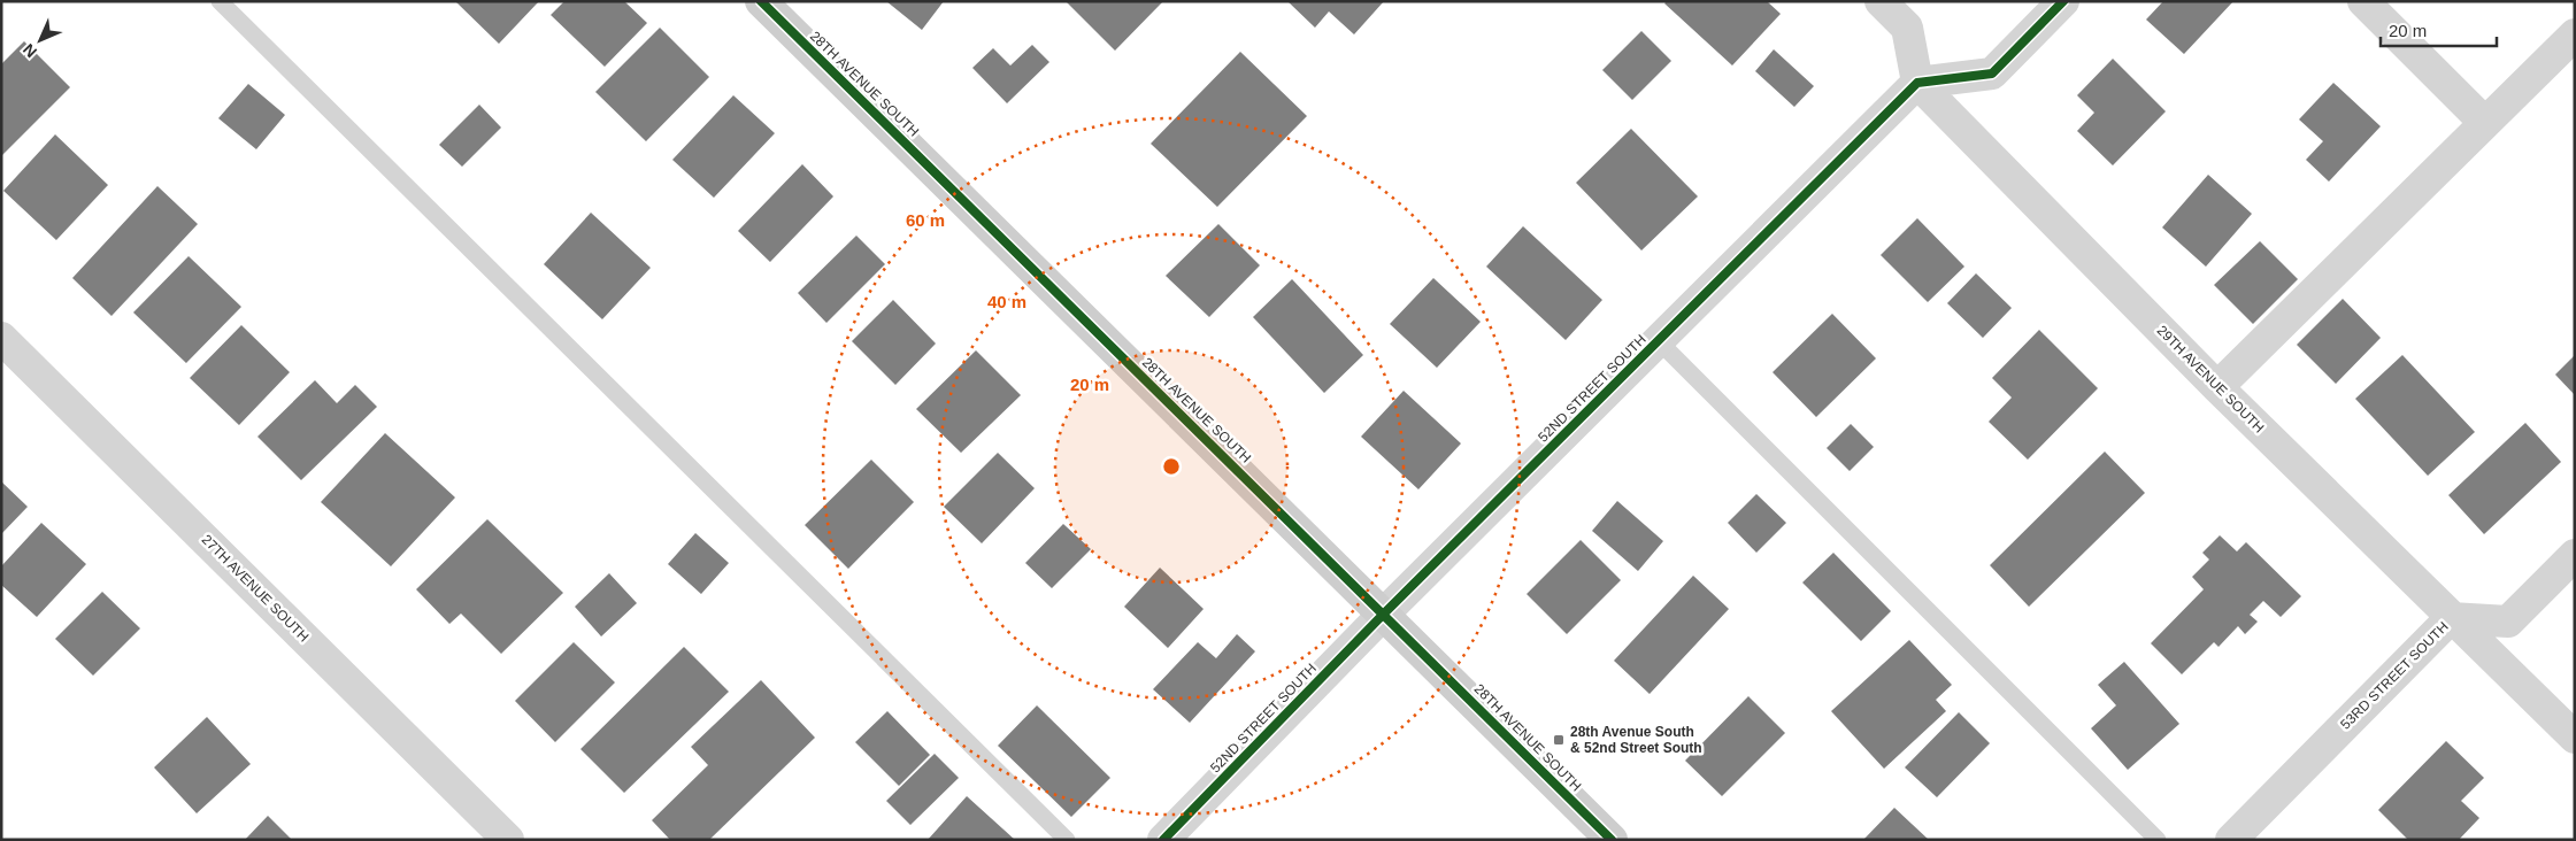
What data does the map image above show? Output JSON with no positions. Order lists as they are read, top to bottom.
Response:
{
  "streets": {
    "street": [
      "28TH AVENUE SOUTH",
      "29TH AVENUE SOUTH",
      "52ND STREET SOUTH",
      "27TH AVENUE SOUTH",
      "53RD STREET SOUTH"
    ]
  },
  "crossings": [
    ["28TH AVENUE SOUTH", "52ND STREET SOUTH"],
    ["29TH AVENUE SOUTH", "52ND STREET SOUTH"],
    ["29TH AVENUE SOUTH", "53RD STREET SOUTH"]
  ],
  "places": {
    "transit": ["28th Avenue South & 52nd Street South"]
  },
  "scale_bar": "20 m",
  "north": "bottom left",
  "rings": ["60 m", "40 m", "20 m"]
}
